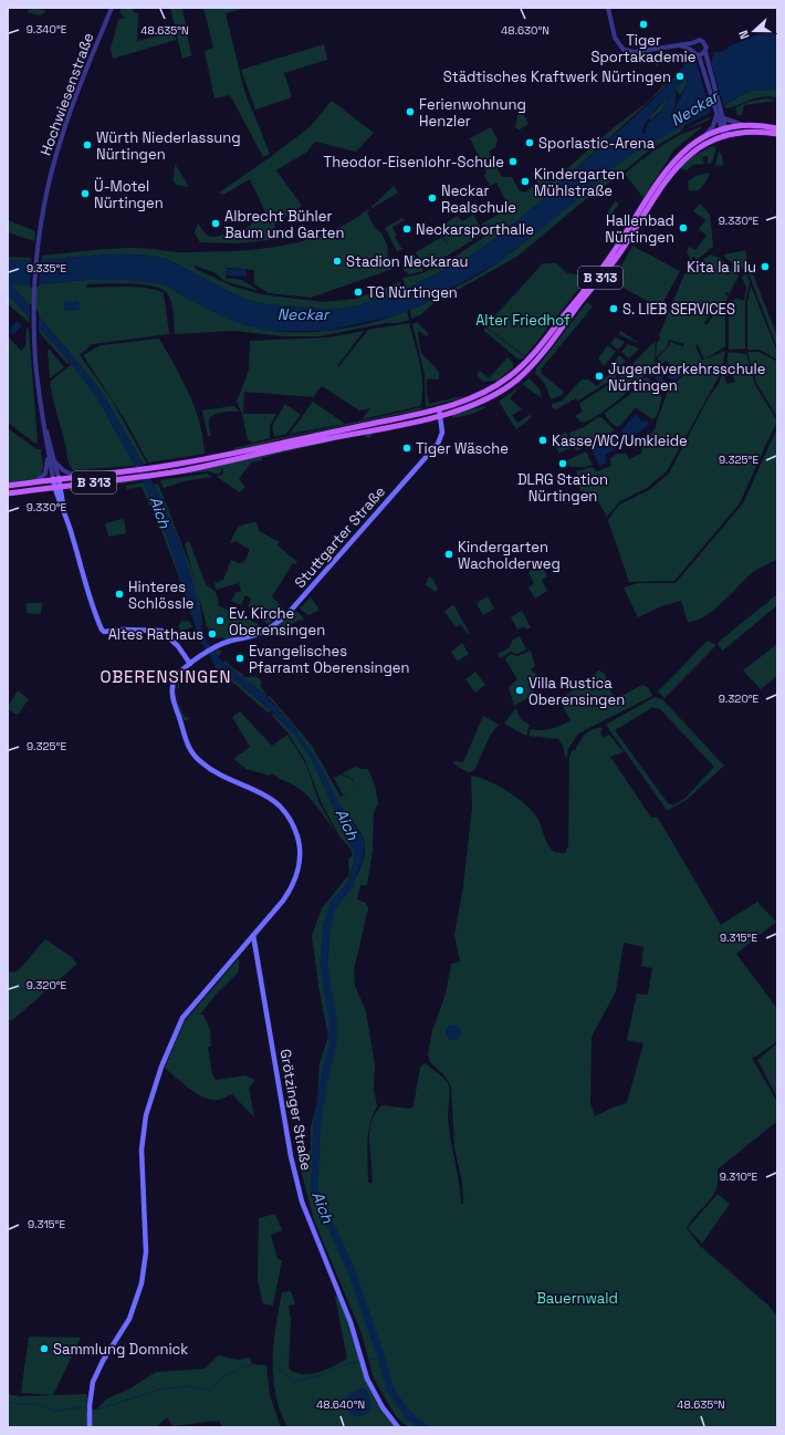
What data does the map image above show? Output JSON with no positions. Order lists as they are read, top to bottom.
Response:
{
  "streets": {
    "main road": [
      "Hochwiesenstraße",
      "B 313",
      "Stuttgarter Straße",
      "Grötzinger Straße"
    ]
  },
  "crossings": [
    ["Hochwiesenstraße", "B 313"],
    ["Hochwiesenstraße", "Stuttgarter Straße"],
    ["B 313", "Stuttgarter Straße"],
    ["Stuttgarter Straße", "Grötzinger Straße"]
  ],
  "districts": ["OBERENSINGEN"],
  "water": ["Neckar", "Aich"],
  "parks": ["Alter Friedhof", "Bauernwald"],
  "places": [
    "Tiger Sportakademie",
    "Städtisches Kraftwerk Nürtingen",
    "Ferienwohnung Henzler",
    "Sporlastic-Arena",
    "Würth Niederlassung Nürtingen",
    "Theodor-Eisenlohr-Schule",
    "Kindergarten Mühlstraße",
    "Ü-Motel Nürtingen",
    "Neckar Realschule",
    "Albrecht Bühler Baum und Garten",
    "Hallenbad Nürtingen",
    "Neckarsporthalle",
    "Stadion Neckarau",
    "Kita la li lu",
    "TG Nürtingen",
    "S. LIEB SERVICES",
    "Jugendverkehrsschule Nürtingen",
    "Kasse/WC/Umkleide",
    "Tiger Wäsche",
    "DLRG Station Nürtingen",
    "Kindergarten Wacholderweg",
    "Hinteres Schlössle",
    "Ev. Kirche Oberensingen",
    "Altes Rathaus",
    "Evangelisches Pfarramt Oberensingen",
    "Villa Rustica Oberensingen",
    "Sammlung Domnick"
  ],
  "north": "left",
  "coordinates": [
    "9.340°E",
    "48.635°N",
    "48.630°N",
    "9.330°E",
    "9.335°E",
    "9.325°E",
    "9.320°E",
    "9.315°E",
    "9.310°E",
    "48.640°N"
  ]
}
